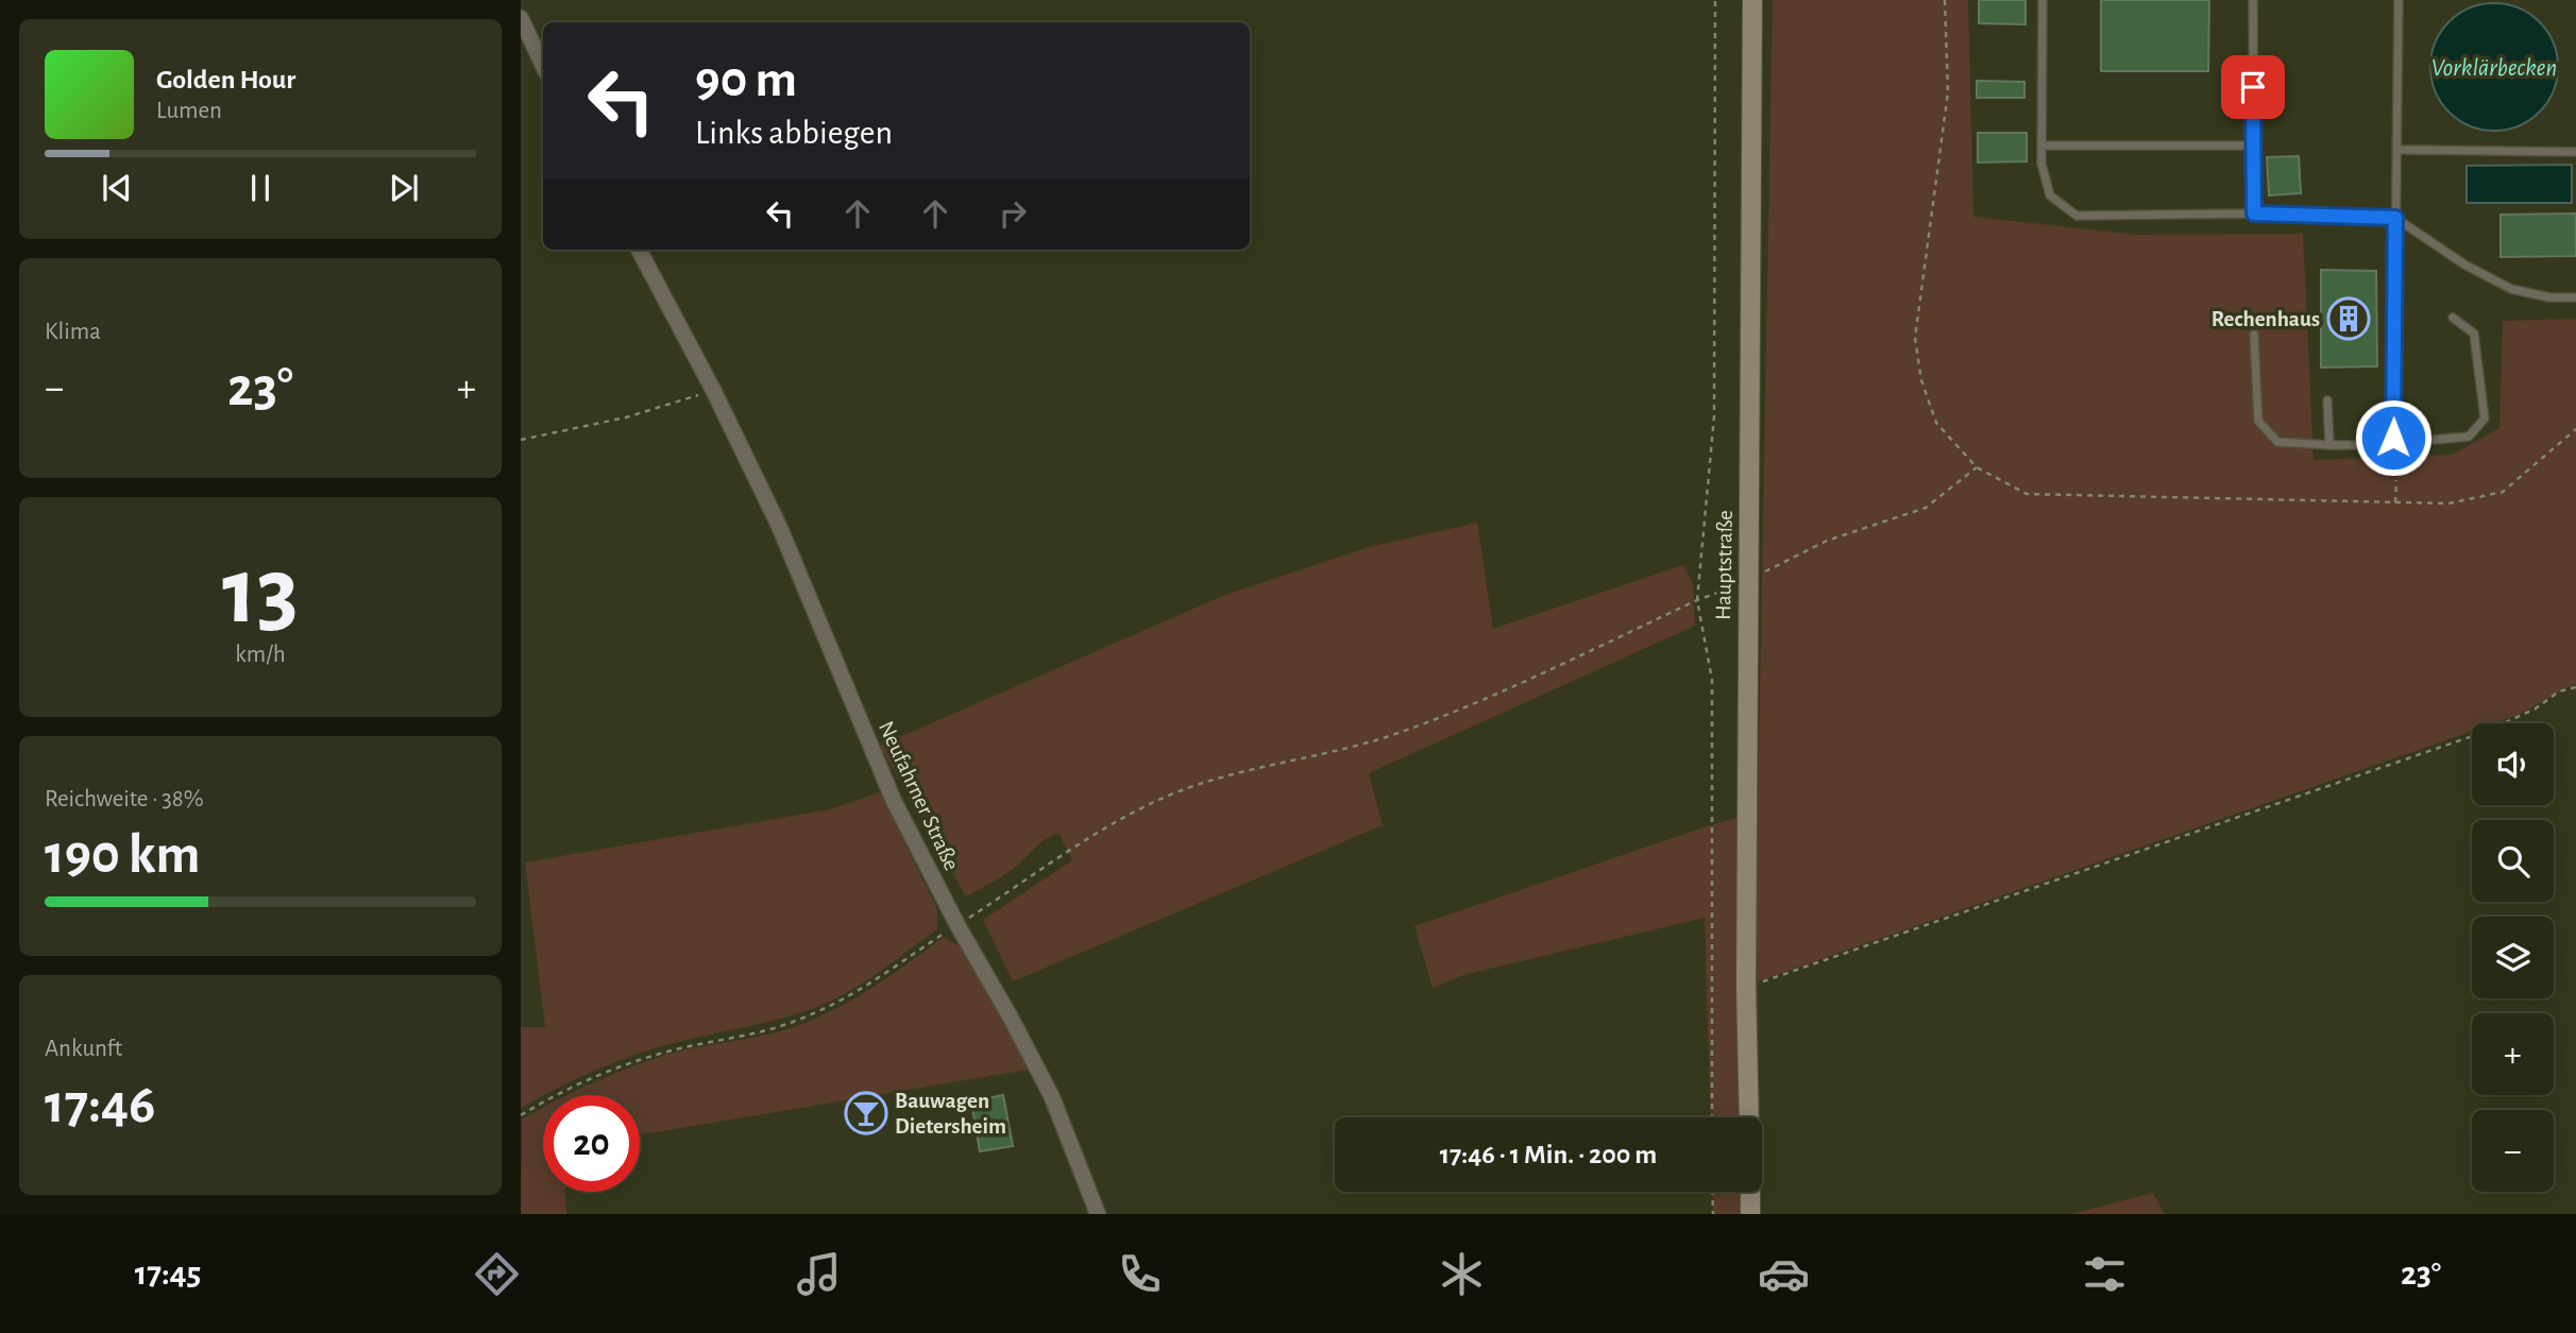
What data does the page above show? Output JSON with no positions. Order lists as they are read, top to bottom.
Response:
{
  "streets": {
    "main road": ["Hauptstraße"],
    "street": ["Neufahrner Straße"]
  },
  "water": ["Vorklärbecken"],
  "places": {
    "building": ["Rechenhaus"],
    "bar": ["Bauwagen Dietersheim"]
  },
  "page": {
    "turn": ["90 m", "Links abbiegen"],
    "song": ["Golden Hour", "Lumen"],
    "tile": [
      "Klima",
      ["13", "km/h"],
      ["Reichweite · 38%", "190 km"],
      ["Ankunft", "17:46"]
    ],
    "heat": ["−", "23°", "+"],
    "map_buttons": ["+", "−"],
    "limit": "20",
    "trip": "17:46 · 1 Min. · 200 m",
    "tabs": ["17:45", "23°"]
  }
}
